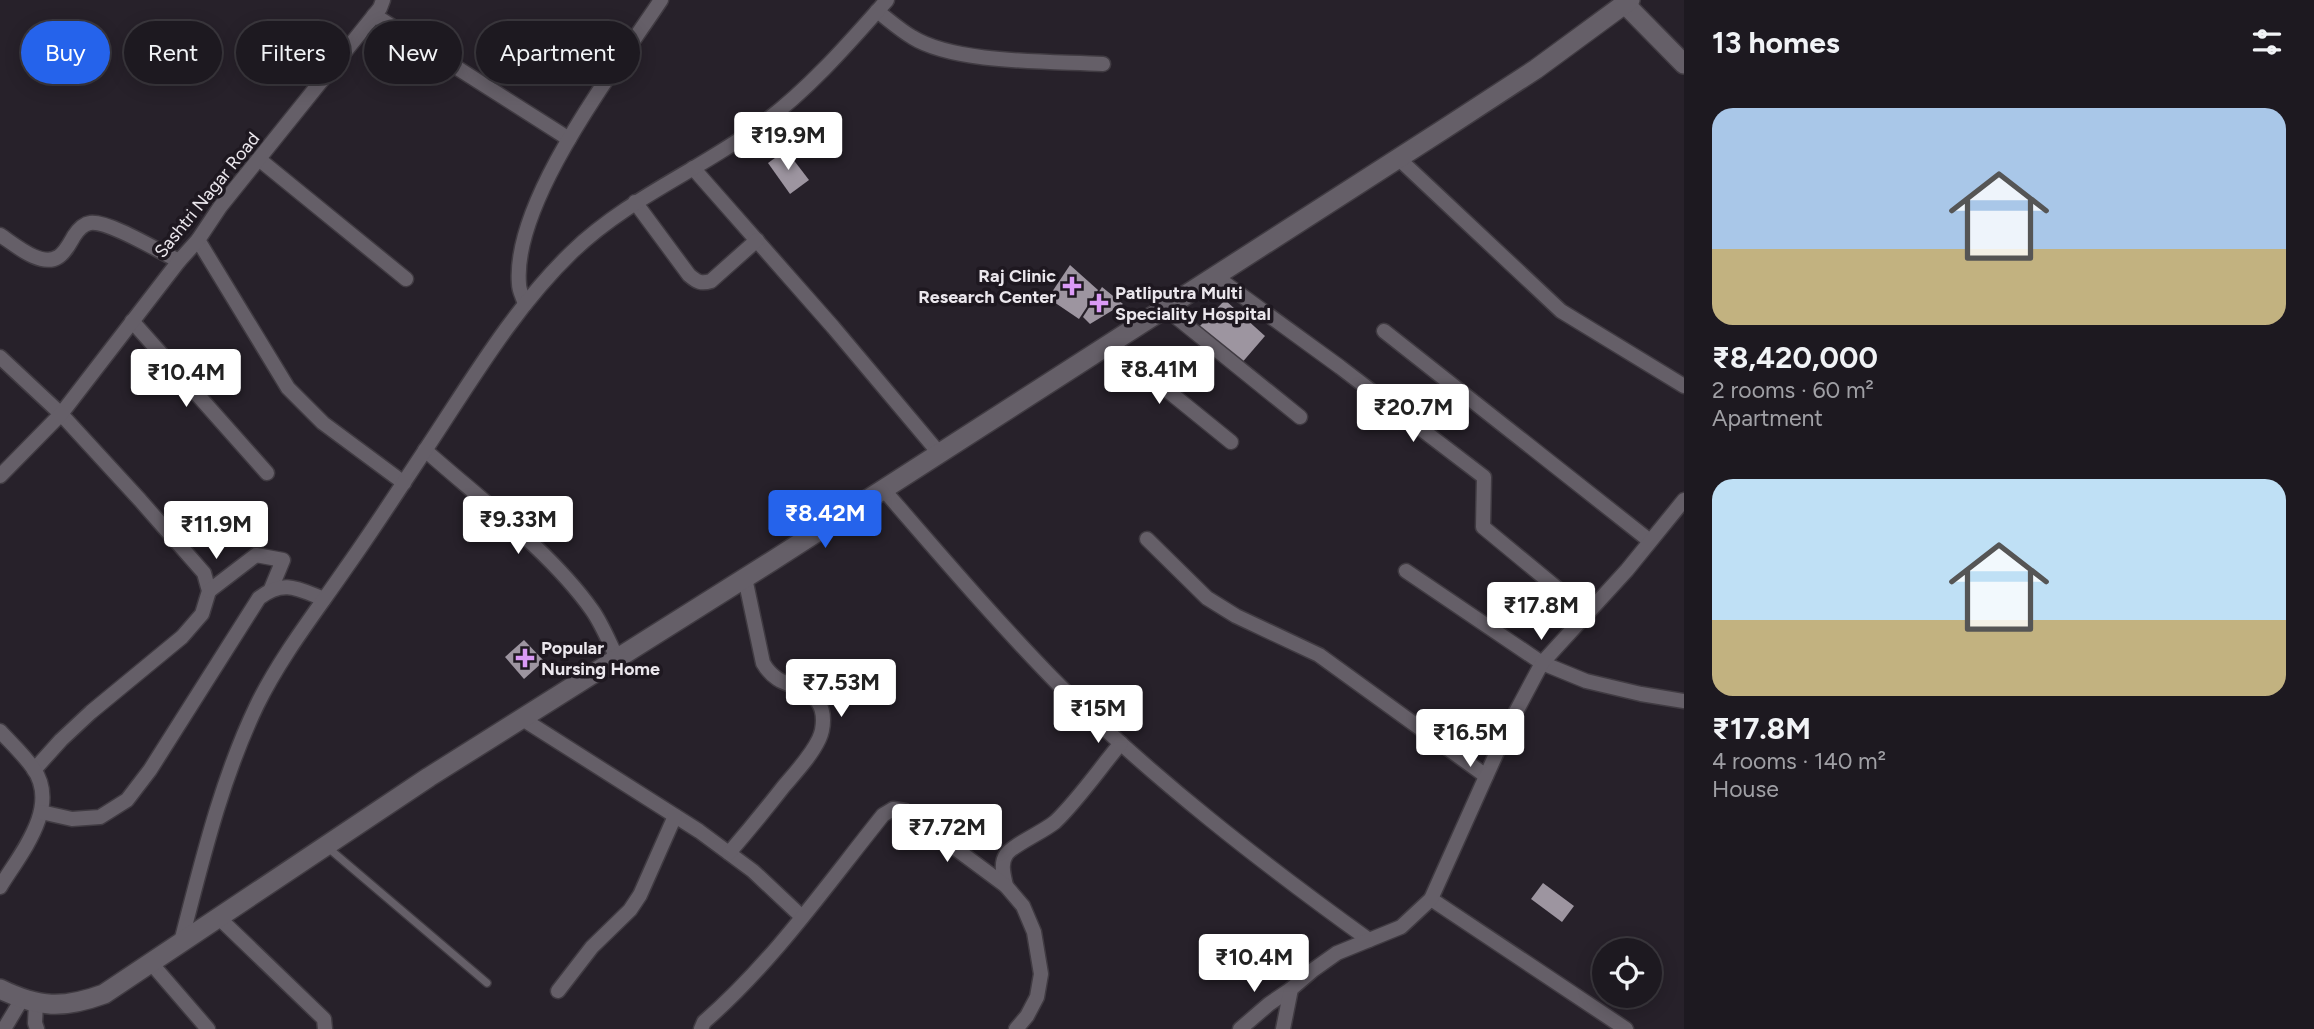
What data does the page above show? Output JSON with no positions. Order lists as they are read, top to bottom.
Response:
{
  "streets": {
    "street": ["Sashtri Nagar Road"]
  },
  "places": {
    "health": ["Raj Clinic Research Center", "Patliputra Multi Speciality Hospital", "Popular Nursing Home"]
  },
  "page": {
    "heading": "13 homes",
    "chip": [
      "Buy",
      "Rent",
      "Filters",
      "New",
      "Apartment"
    ],
    "list": [
      {
        "name": "₹8,420,000",
        "note": "2 rooms · 60 m² · Apartment"
      },
      {
        "name": "₹17.8M",
        "note": "4 rooms · 140 m² · House"
      }
    ],
    "price": [
      "₹19.9M",
      "₹8.41M",
      "₹10.4M",
      "₹20.7M",
      "₹8.42M",
      "₹9.33M",
      "₹11.9M",
      "₹17.8M",
      "₹7.53M",
      "₹15M",
      "₹16.5M",
      "₹7.72M",
      "₹10.4M"
    ]
  }
}
